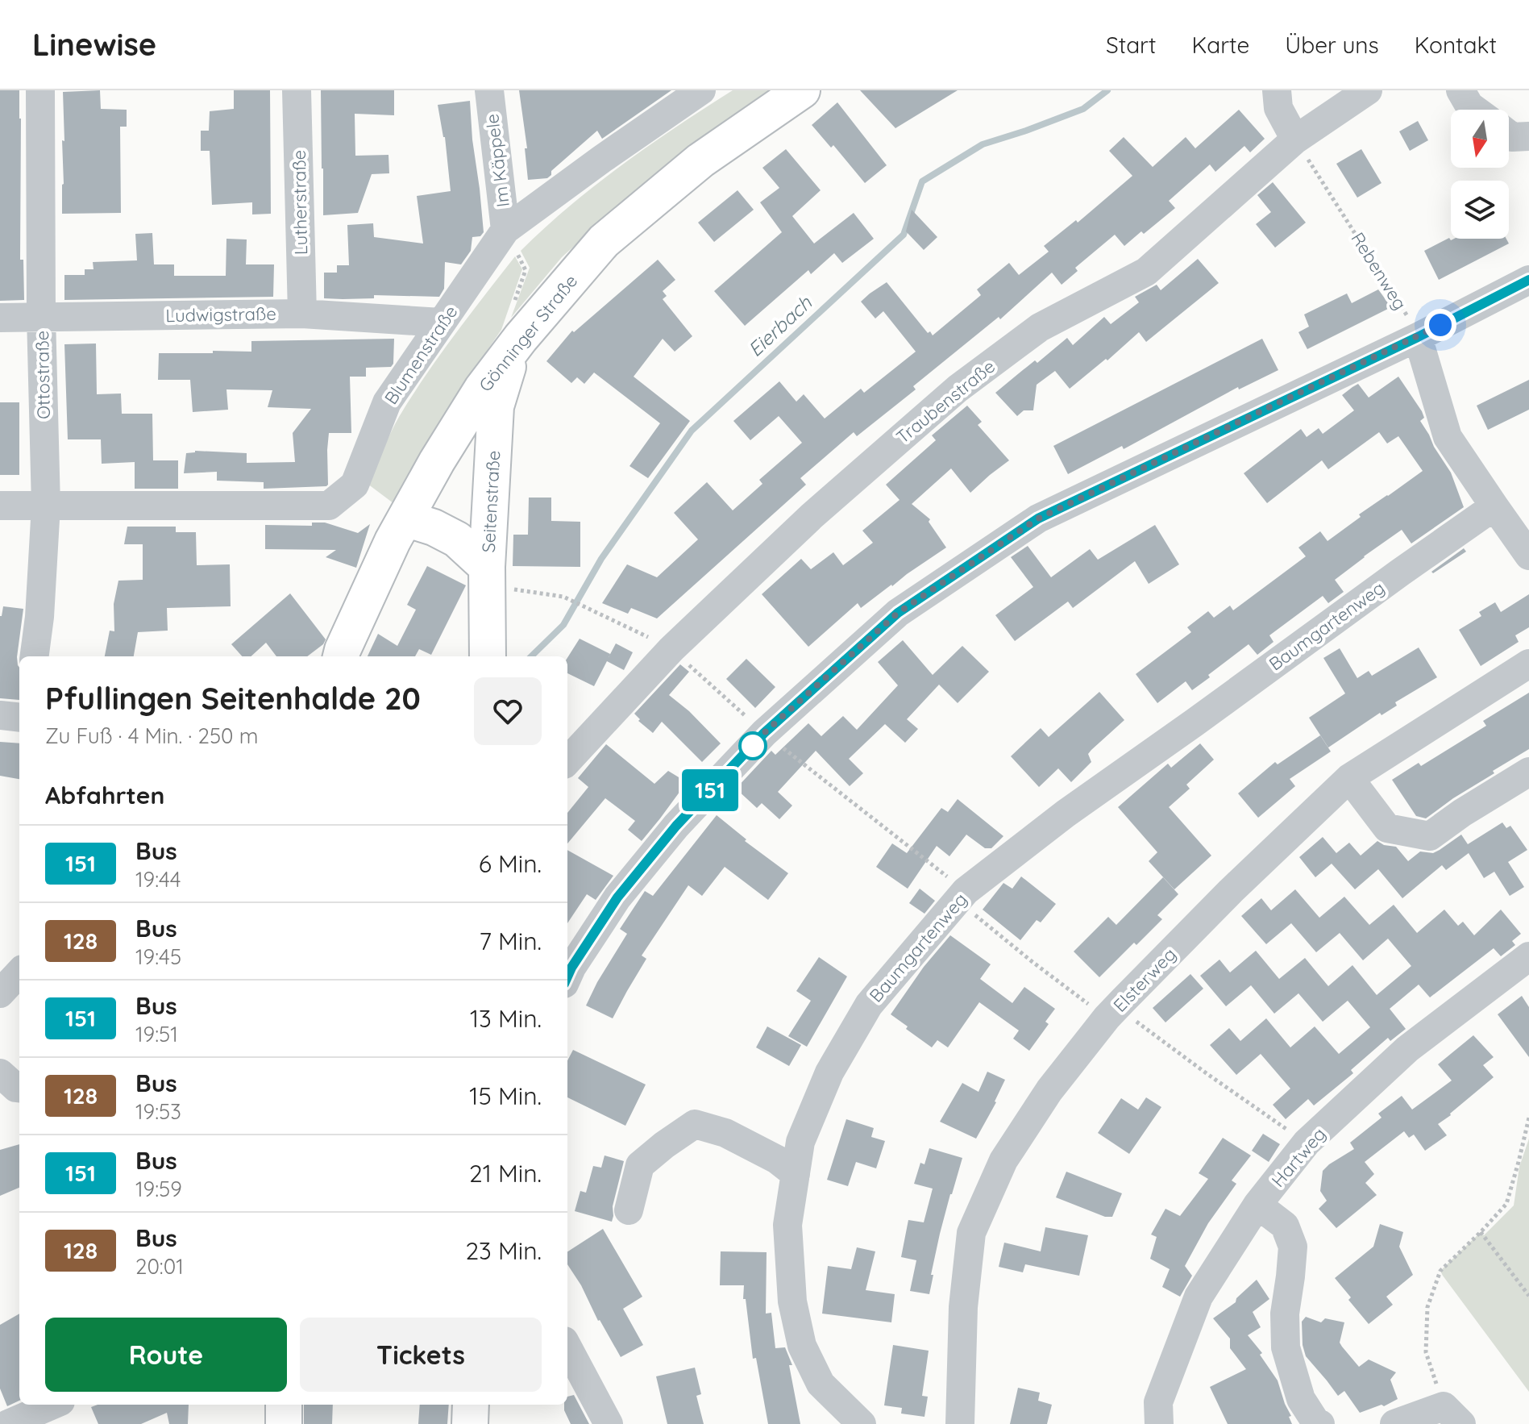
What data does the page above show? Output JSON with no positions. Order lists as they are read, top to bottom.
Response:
{
  "streets": {
    "main road": ["Gönninger Straße", "Seitenstraße"],
    "street": [
      "Im Käppele",
      "Lutherstraße",
      "Ludwigstraße",
      "Blumenstraße",
      "Ottostraße",
      "Traubenstraße",
      "Baumgartenweg",
      "Elsterweg",
      "Hartweg"
    ],
    "path": ["Rebenweg"]
  },
  "crossings": [
    ["Im Käppele", "Blumenstraße"],
    ["Lutherstraße", "Ludwigstraße"],
    ["Rebenweg", "Traubenstraße"],
    ["Ludwigstraße", "Blumenstraße"],
    ["Ludwigstraße", "Ottostraße"],
    ["Gönninger Straße", "Seitenstraße"],
    ["Blumenstraße", "Ottostraße"]
  ],
  "water": ["Eierbach"],
  "lines": ["bus line 151"],
  "north": "bottom",
  "page": {
    "header": "Linewise",
    "nav": [
      "Start",
      "Karte",
      "Über uns",
      "Kontakt"
    ],
    "on_map": "151",
    "heading": [
      ["Pfullingen Seitenhalde 20", "Zu Fuß · 4 Min. · 250 m"],
      "Abfahrten"
    ],
    "list": [
      {
        "mark": "151",
        "name": "Bus",
        "note": "19:44",
        "value": "6 Min."
      },
      {
        "mark": "128",
        "name": "Bus",
        "note": "19:45",
        "value": "7 Min."
      },
      {
        "mark": "151",
        "name": "Bus",
        "note": "19:51",
        "value": "13 Min."
      },
      {
        "mark": "128",
        "name": "Bus",
        "note": "19:53",
        "value": "15 Min."
      },
      {
        "mark": "151",
        "name": "Bus",
        "note": "19:59",
        "value": "21 Min."
      },
      {
        "mark": "128",
        "name": "Bus",
        "note": "20:01",
        "value": "23 Min."
      }
    ],
    "buttons": ["Route", "Tickets"]
  }
}
